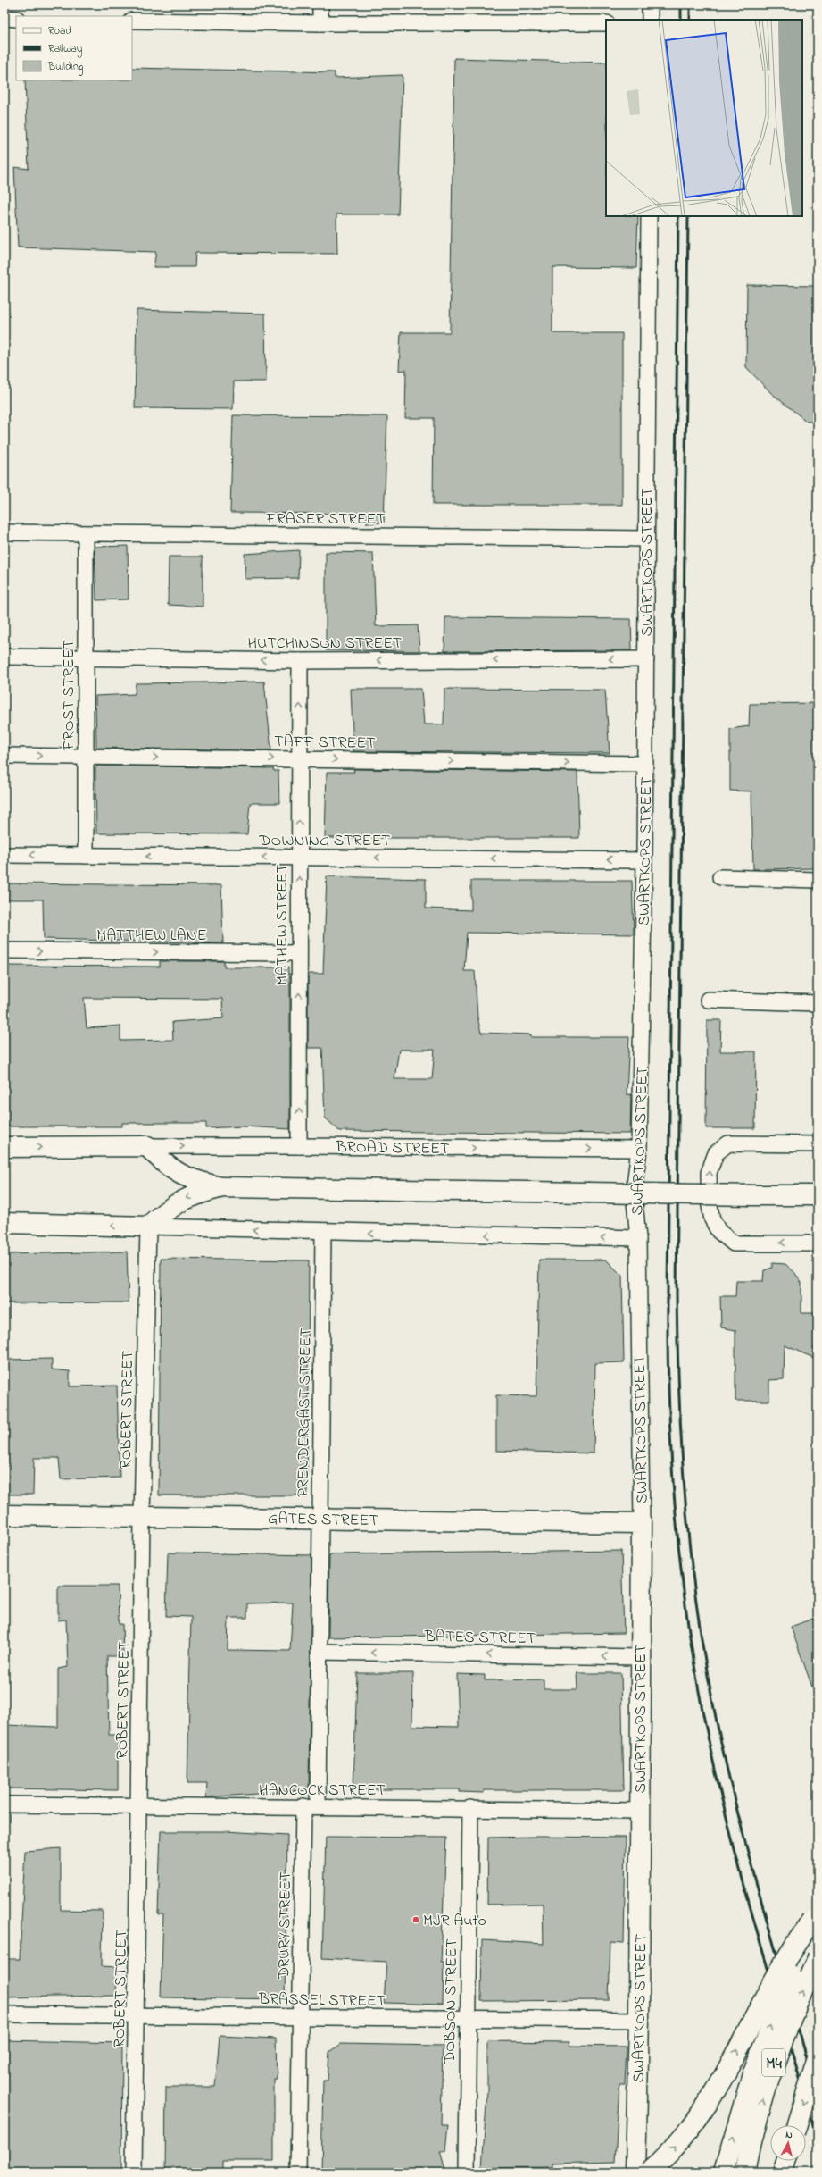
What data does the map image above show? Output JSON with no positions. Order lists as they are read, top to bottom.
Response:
{
  "streets": {
    "main road": [
      "SWARTKOPS STREET",
      "BROAD STREET",
      "GATES STREET",
      "M4"
    ],
    "street": [
      "FRASER STREET",
      "HUTCHINSON STREET",
      "FROST STREET",
      "TAFF STREET",
      "DOWNING STREET",
      "MATHEW STREET",
      "MATTHEW LANE",
      "ROBERT STREET",
      "PRENDERGAST STREET",
      "BATES STREET",
      "HANCOCK STREET",
      "DRURY STREET",
      "BRASSEL STREET",
      "DOBSON STREET"
    ]
  },
  "crossings": [
    ["FRASER STREET", "SWARTKOPS STREET"],
    ["FRASER STREET", "FROST STREET"],
    ["SWARTKOPS STREET", "HUTCHINSON STREET"],
    ["SWARTKOPS STREET", "TAFF STREET"],
    ["SWARTKOPS STREET", "DOWNING STREET"],
    ["SWARTKOPS STREET", "BROAD STREET"],
    ["SWARTKOPS STREET", "GATES STREET"],
    ["SWARTKOPS STREET", "BATES STREET"],
    ["SWARTKOPS STREET", "HANCOCK STREET"],
    ["SWARTKOPS STREET", "BRASSEL STREET"],
    ["HUTCHINSON STREET", "FROST STREET"],
    ["HUTCHINSON STREET", "MATHEW STREET"],
    ["FROST STREET", "TAFF STREET"],
    ["FROST STREET", "DOWNING STREET"],
    ["TAFF STREET", "MATHEW STREET"],
    ["DOWNING STREET", "MATHEW STREET"],
    ["MATHEW STREET", "MATTHEW LANE"],
    ["MATHEW STREET", "BROAD STREET"],
    ["ROBERT STREET", "GATES STREET"],
    ["ROBERT STREET", "HANCOCK STREET"],
    ["ROBERT STREET", "BRASSEL STREET"],
    ["PRENDERGAST STREET", "GATES STREET"],
    ["PRENDERGAST STREET", "BATES STREET"],
    ["PRENDERGAST STREET", "HANCOCK STREET"],
    ["PRENDERGAST STREET", "DRURY STREET"],
    ["HANCOCK STREET", "DRURY STREET"],
    ["HANCOCK STREET", "DOBSON STREET"],
    ["DRURY STREET", "BRASSEL STREET"],
    ["BRASSEL STREET", "DOBSON STREET"]
  ],
  "one_way": [
    "HUTCHINSON STREET",
    "TAFF STREET",
    "DOWNING STREET",
    "MATHEW STREET",
    "MATTHEW LANE",
    "BATES STREET"
  ],
  "places": ["MJR Auto"],
  "legend": ["Road", "Railway", "Building"],
  "north": "top"
}
